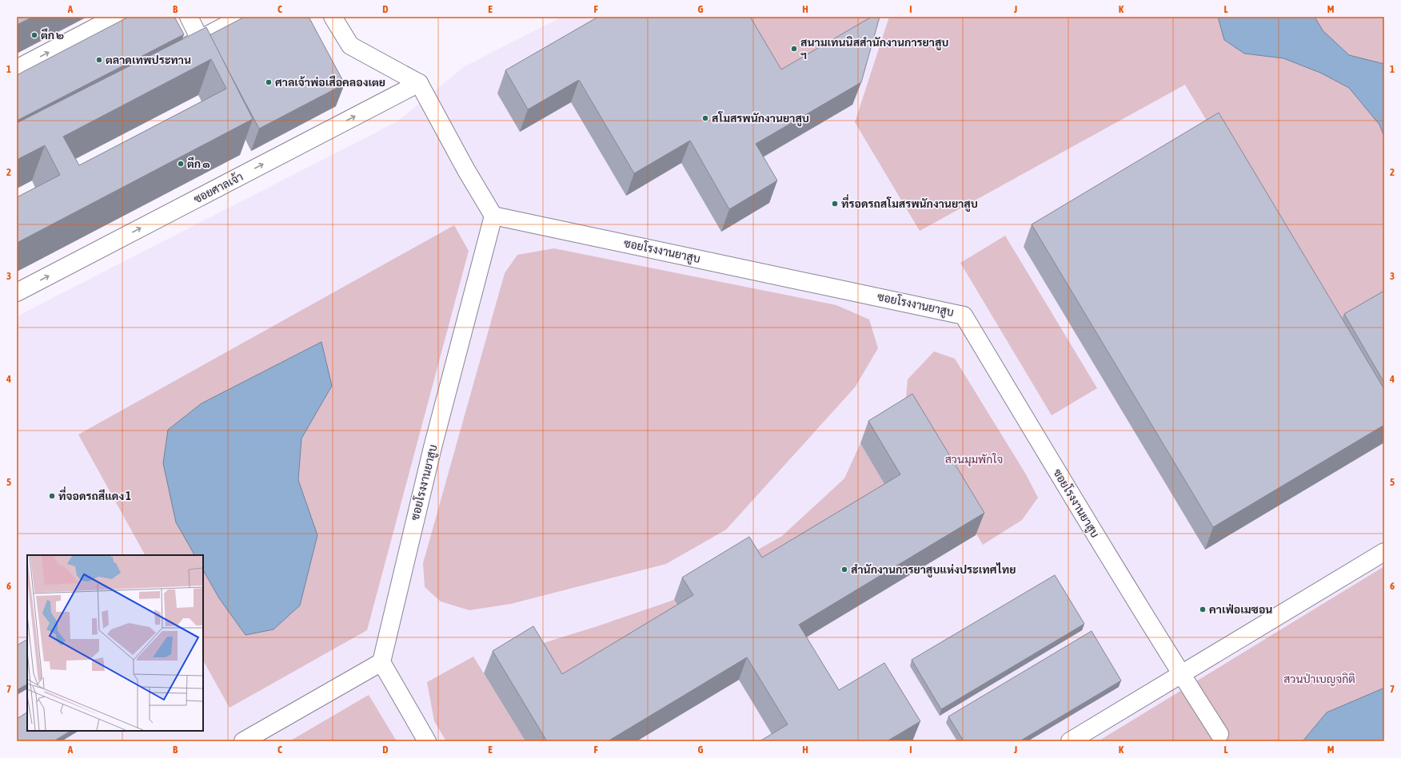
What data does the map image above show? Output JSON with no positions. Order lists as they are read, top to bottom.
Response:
{
  "streets": {
    "street": ["ซอยศาลเจ้า", "ซอยโรงงานยาสูบ"]
  },
  "one_way": ["ซอยศาลเจ้า"],
  "parks": ["สวนมุมพักใจ", "สวนป่าเบญจกิติ"],
  "places": [
    "ตึก ๒",
    "สนามเทนนิสสำนักงานการยาสูบ ฯ",
    "ตลาดเทพประทาน",
    "ศาลเจ้าพ่อเสือคลองเตย",
    "สโมสรพนักงานยาสูบ",
    "ตึก ๑",
    "ที่รอดรถสโมสรพนักงานยาสูบ",
    "ที่จอดรถสีแดง 1",
    "สำนักงานการยาสูบแห่งประเทศไทย",
    "คาเฟ่อเมซอน"
  ],
  "grid": {
    "columns": [
      "A",
      "B",
      "C",
      "D",
      "E",
      "F",
      "G",
      "H",
      "I",
      "J",
      "K",
      "L",
      "M"
    ],
    "rows": [
      "1",
      "2",
      "3",
      "4",
      "5",
      "6",
      "7"
    ]
  }
}
